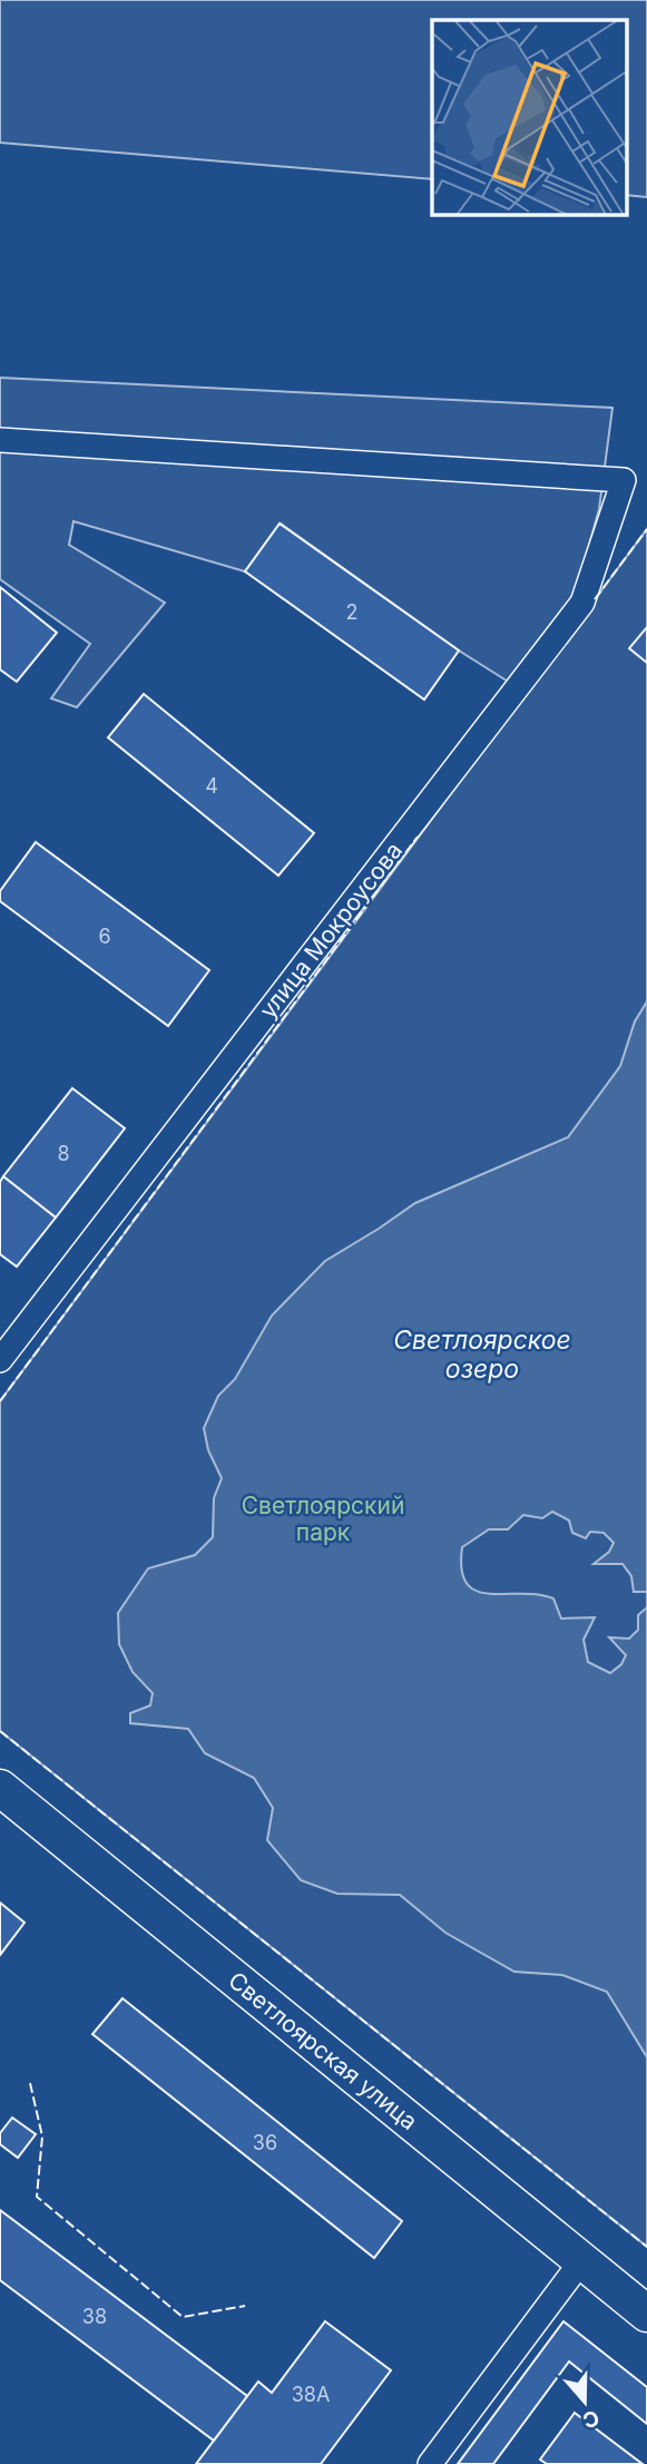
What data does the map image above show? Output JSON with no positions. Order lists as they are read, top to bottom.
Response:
{
  "streets": {
    "main road": ["Светлоярская улица"],
    "street": ["улица Мокроусова"]
  },
  "water": ["Светлоярское озеро"],
  "parks": ["Светлоярский парк"],
  "house_numbers": [
    "2",
    "4",
    "6",
    "8",
    "36",
    "38",
    "38А"
  ],
  "north": "bottom"
}
